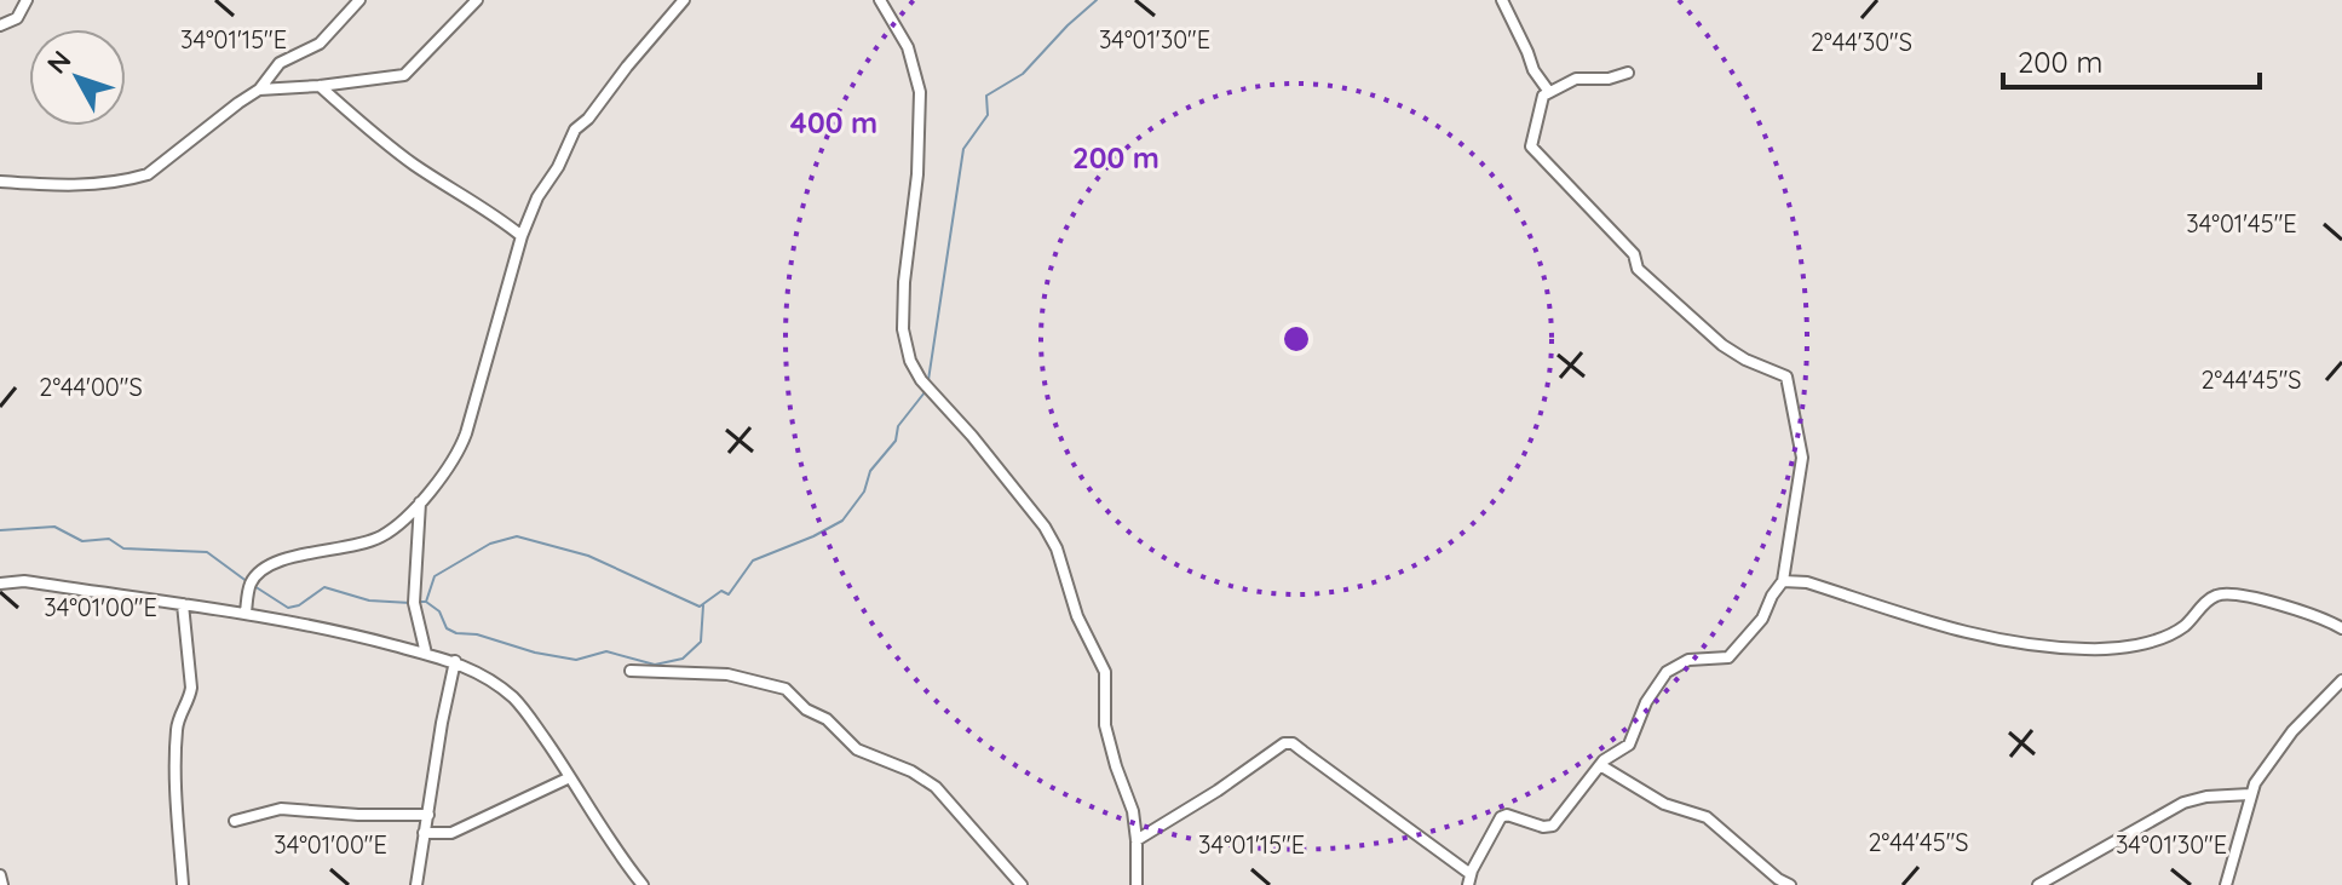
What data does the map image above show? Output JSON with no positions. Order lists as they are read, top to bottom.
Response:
{
  "scale_bar": "200 m",
  "north": "top left",
  "coordinates": [
    "34°01'15\"E",
    "34°01'30\"E",
    "2°44'30\"S",
    "34°01'45\"E",
    "2°44'45\"S",
    "2°44'00\"S",
    "34°01'00\"E"
  ],
  "rings": ["400 m", "200 m"]
}
